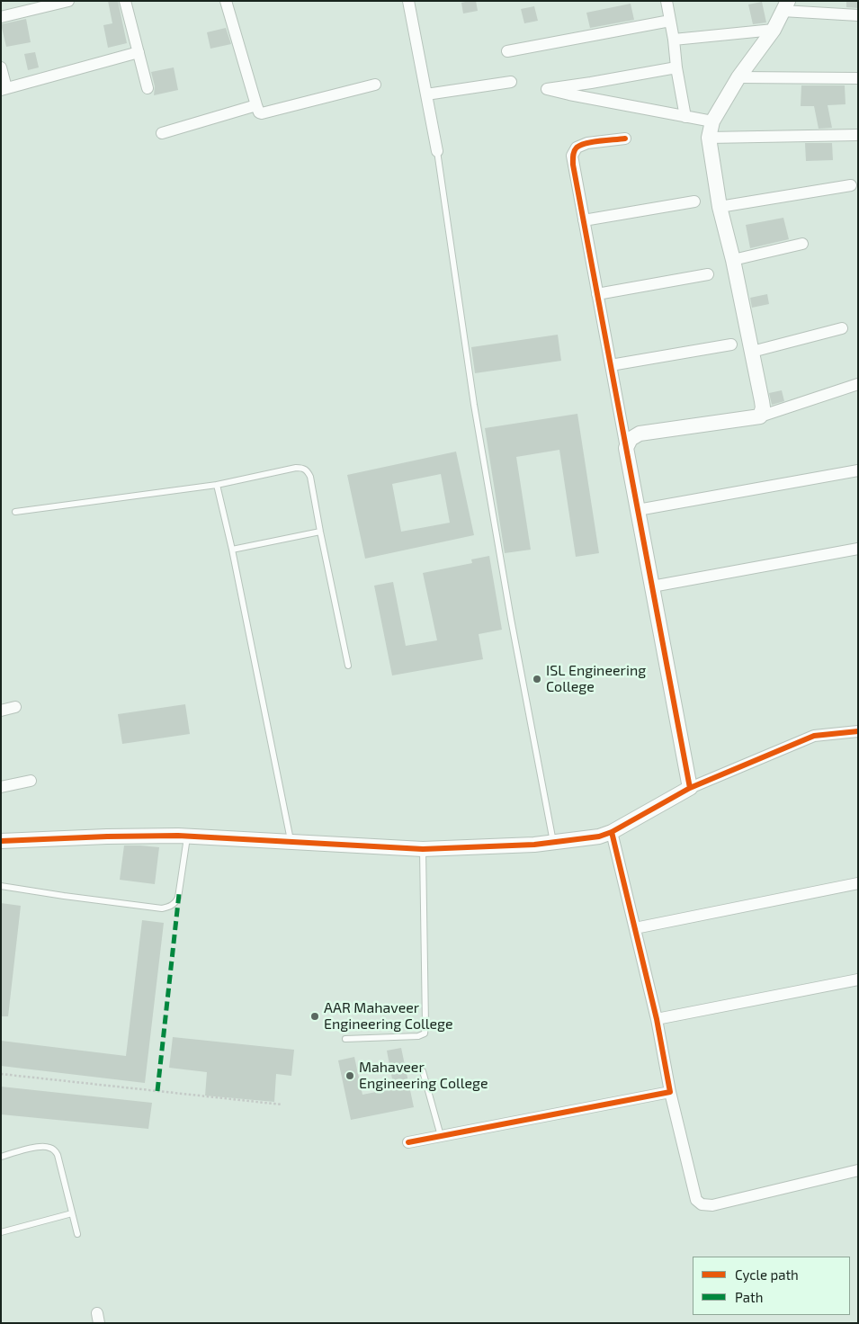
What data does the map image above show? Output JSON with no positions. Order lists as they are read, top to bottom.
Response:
{
  "places": ["ISL Engineering College", "AAR Mahaveer Engineering College", "Mahaveer Engineering College"],
  "legend": ["Cycle path", "Path"]
}
